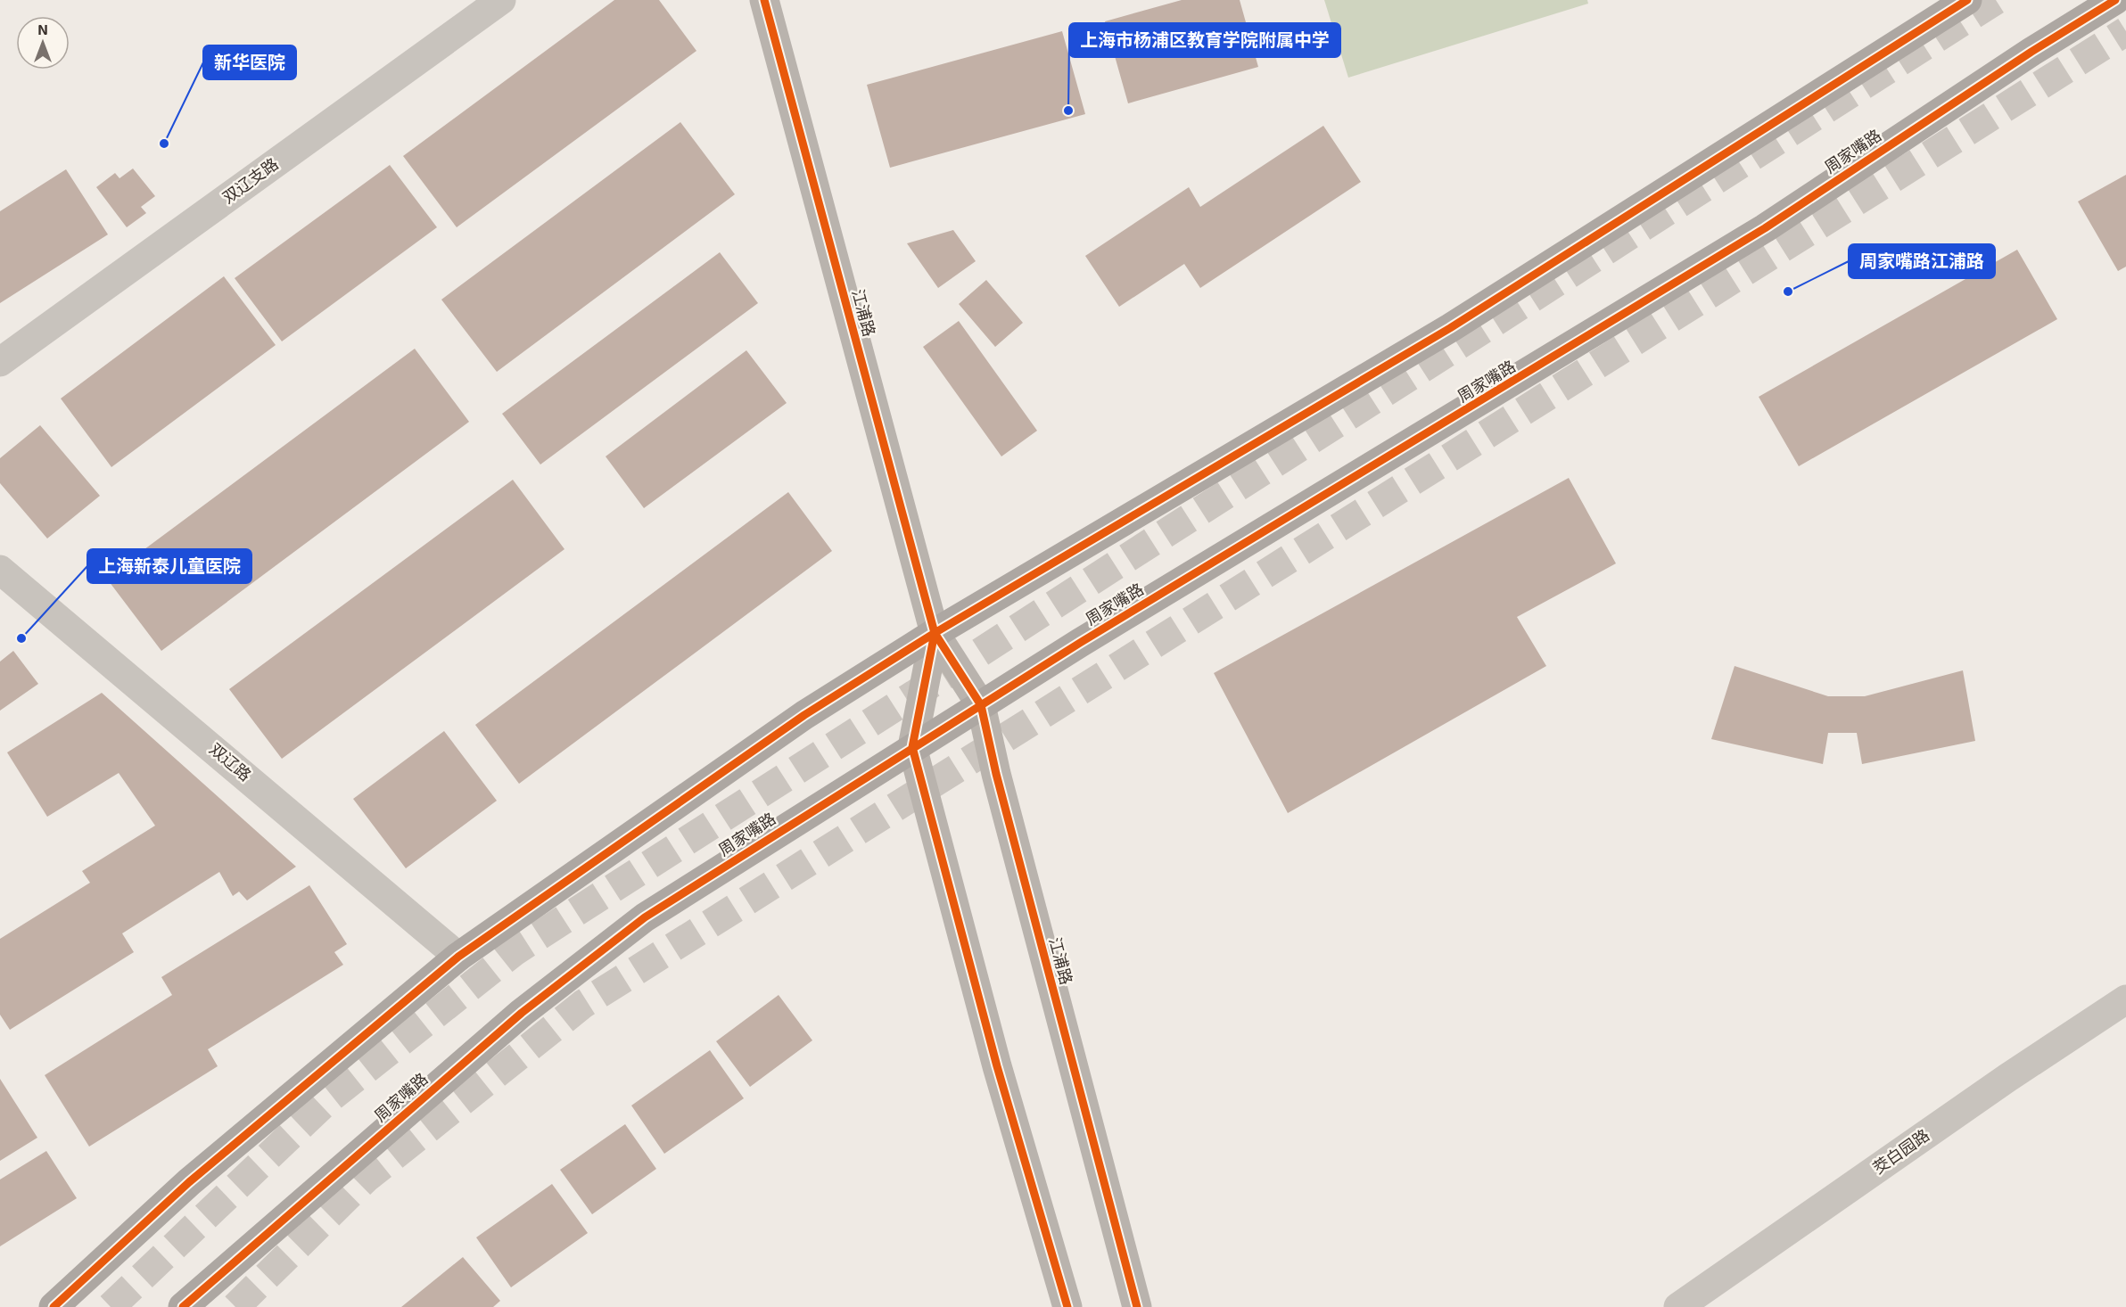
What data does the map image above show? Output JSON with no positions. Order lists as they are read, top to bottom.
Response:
{
  "streets": {
    "main road": ["周家嘴路", "江浦路"],
    "street": ["双辽支路", "双辽路", "茭白园路"]
  },
  "crossings": [
    ["周家嘴路", "江浦路"]
  ],
  "places": [
    "上海市杨浦区教育学院附属中学",
    "新华医院",
    "周家嘴路江浦路",
    "上海新泰儿童医院"
  ],
  "north": "top"
}
